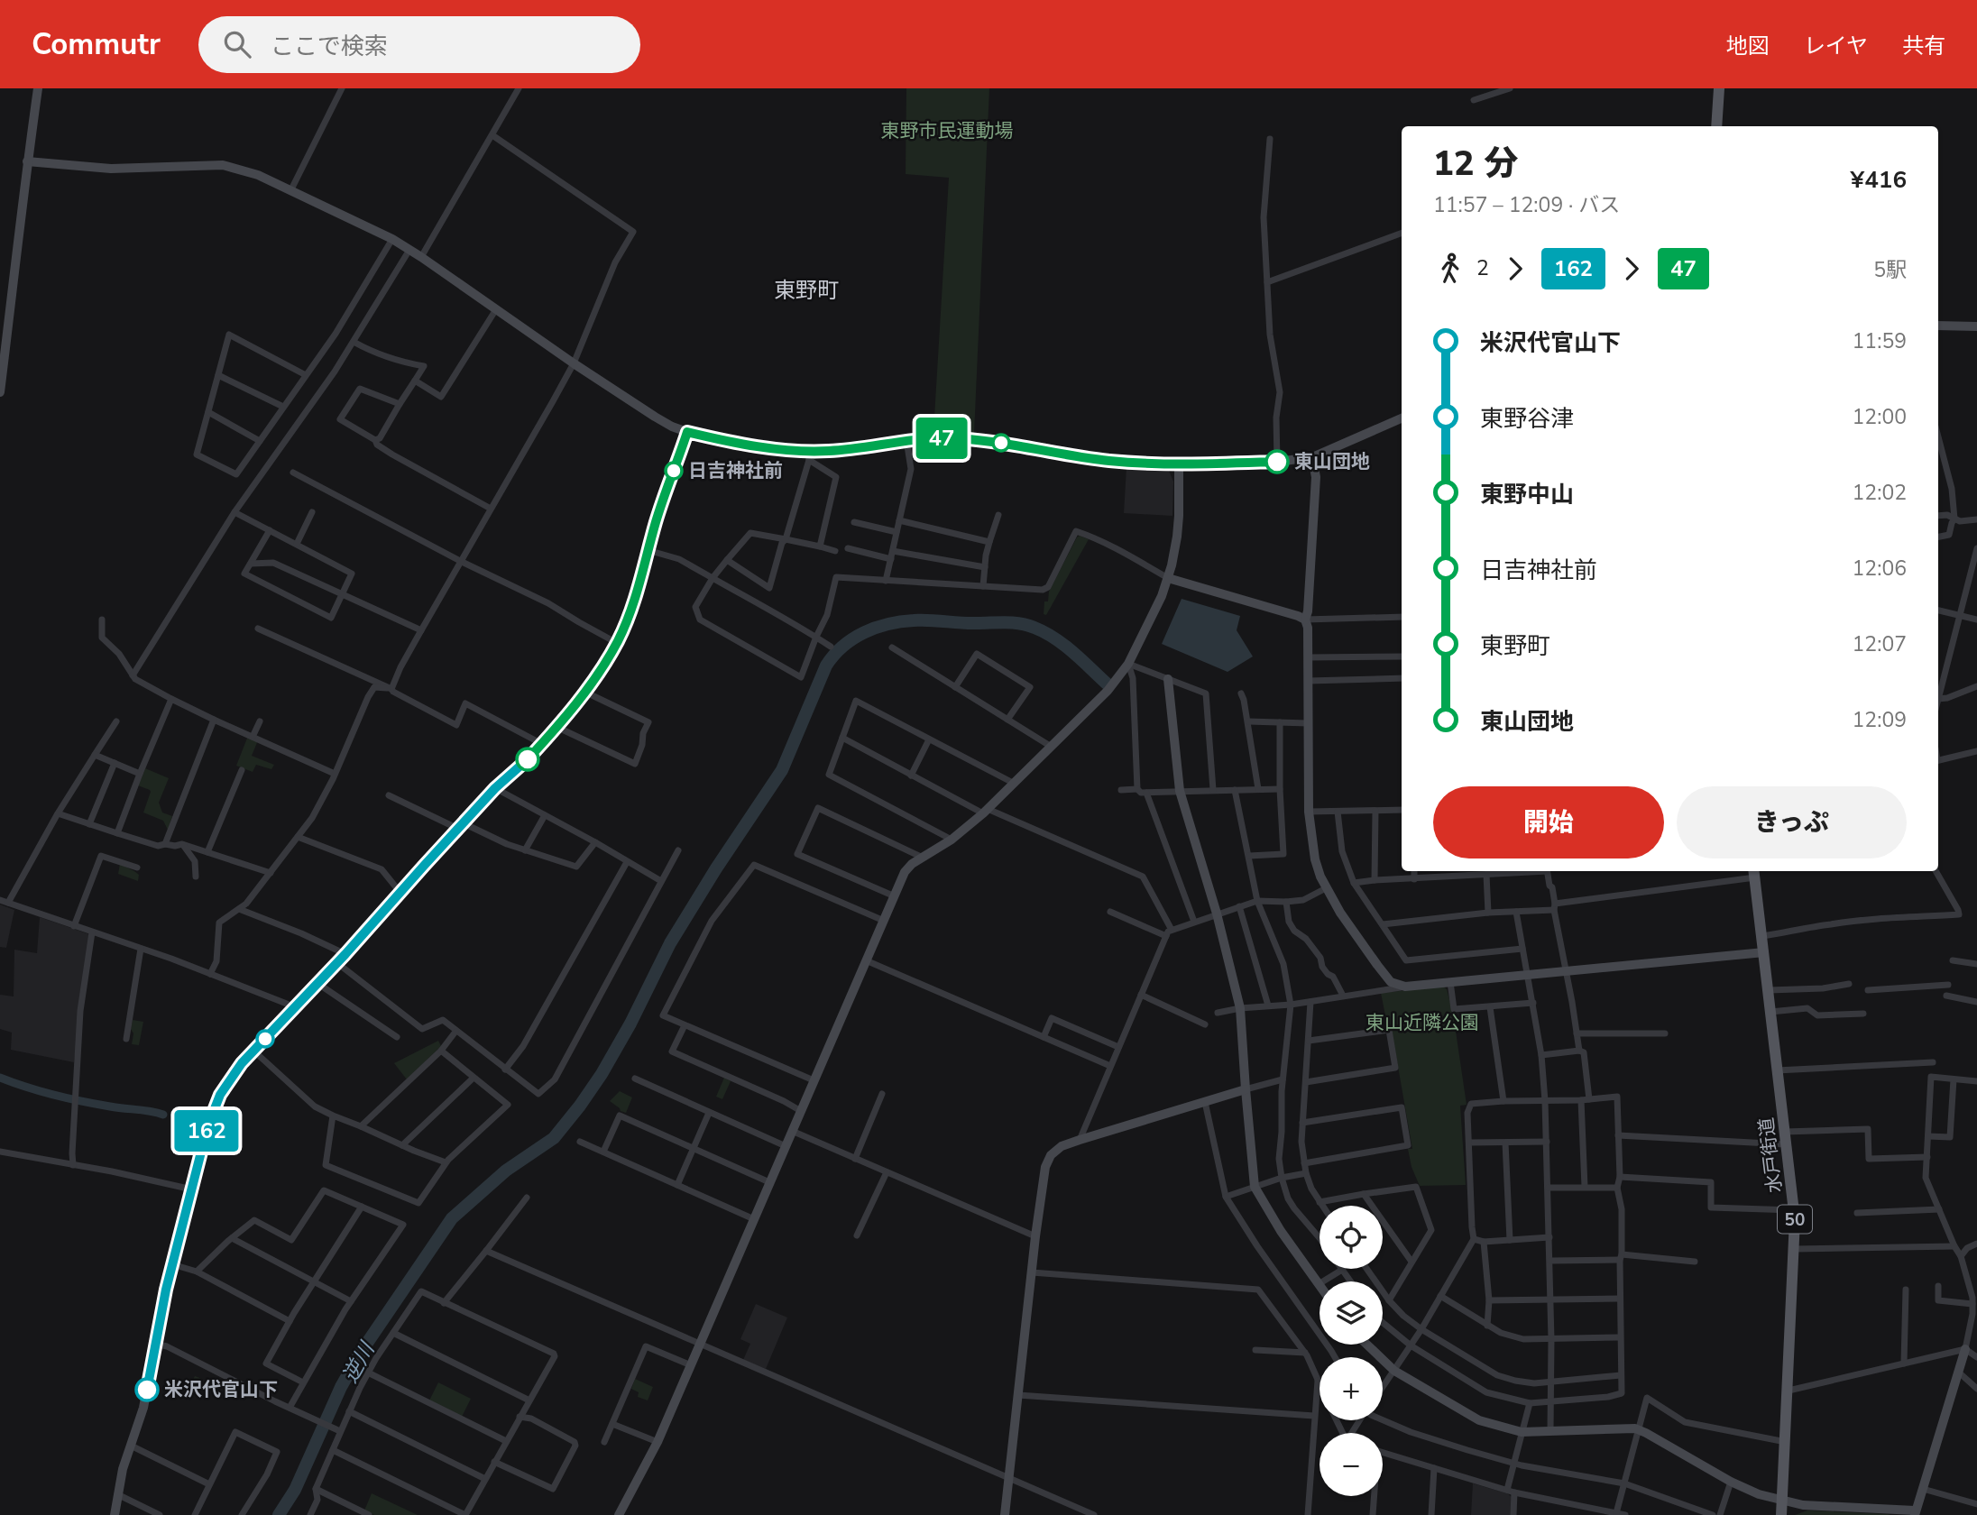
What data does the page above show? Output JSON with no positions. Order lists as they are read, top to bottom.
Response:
{
  "streets": {
    "main road": ["水戸街道", "50"]
  },
  "districts": ["東野町"],
  "water": ["逆川"],
  "parks": ["東野市民運動場", "東山近隣公園"],
  "places": ["東山団地", "日吉神社前", "米沢代官山下"],
  "lines": ["bus line 47", "bus line 162"],
  "page": {
    "header": "Commutr",
    "search": "ここで検索",
    "nav": ["地図", "レイヤ", "共有"],
    "on_map": ["162", "47"],
    "heading": ["12 分", "11:57 – 12:09 · バス", "¥416"],
    "legs": [
      "2",
      "162",
      "47",
      "5駅"
    ],
    "list": [
      {
        "name": "米沢代官山下",
        "value": "11:59"
      },
      {
        "name": "東野谷津",
        "value": "12:00"
      },
      {
        "name": "東野中山",
        "value": "12:02"
      },
      {
        "name": "日吉神社前",
        "value": "12:06"
      },
      {
        "name": "東野町",
        "value": "12:07"
      },
      {
        "name": "東山団地",
        "value": "12:09"
      }
    ],
    "buttons": ["開始", "きっぷ"],
    "map_buttons": ["+", "−"]
  }
}
